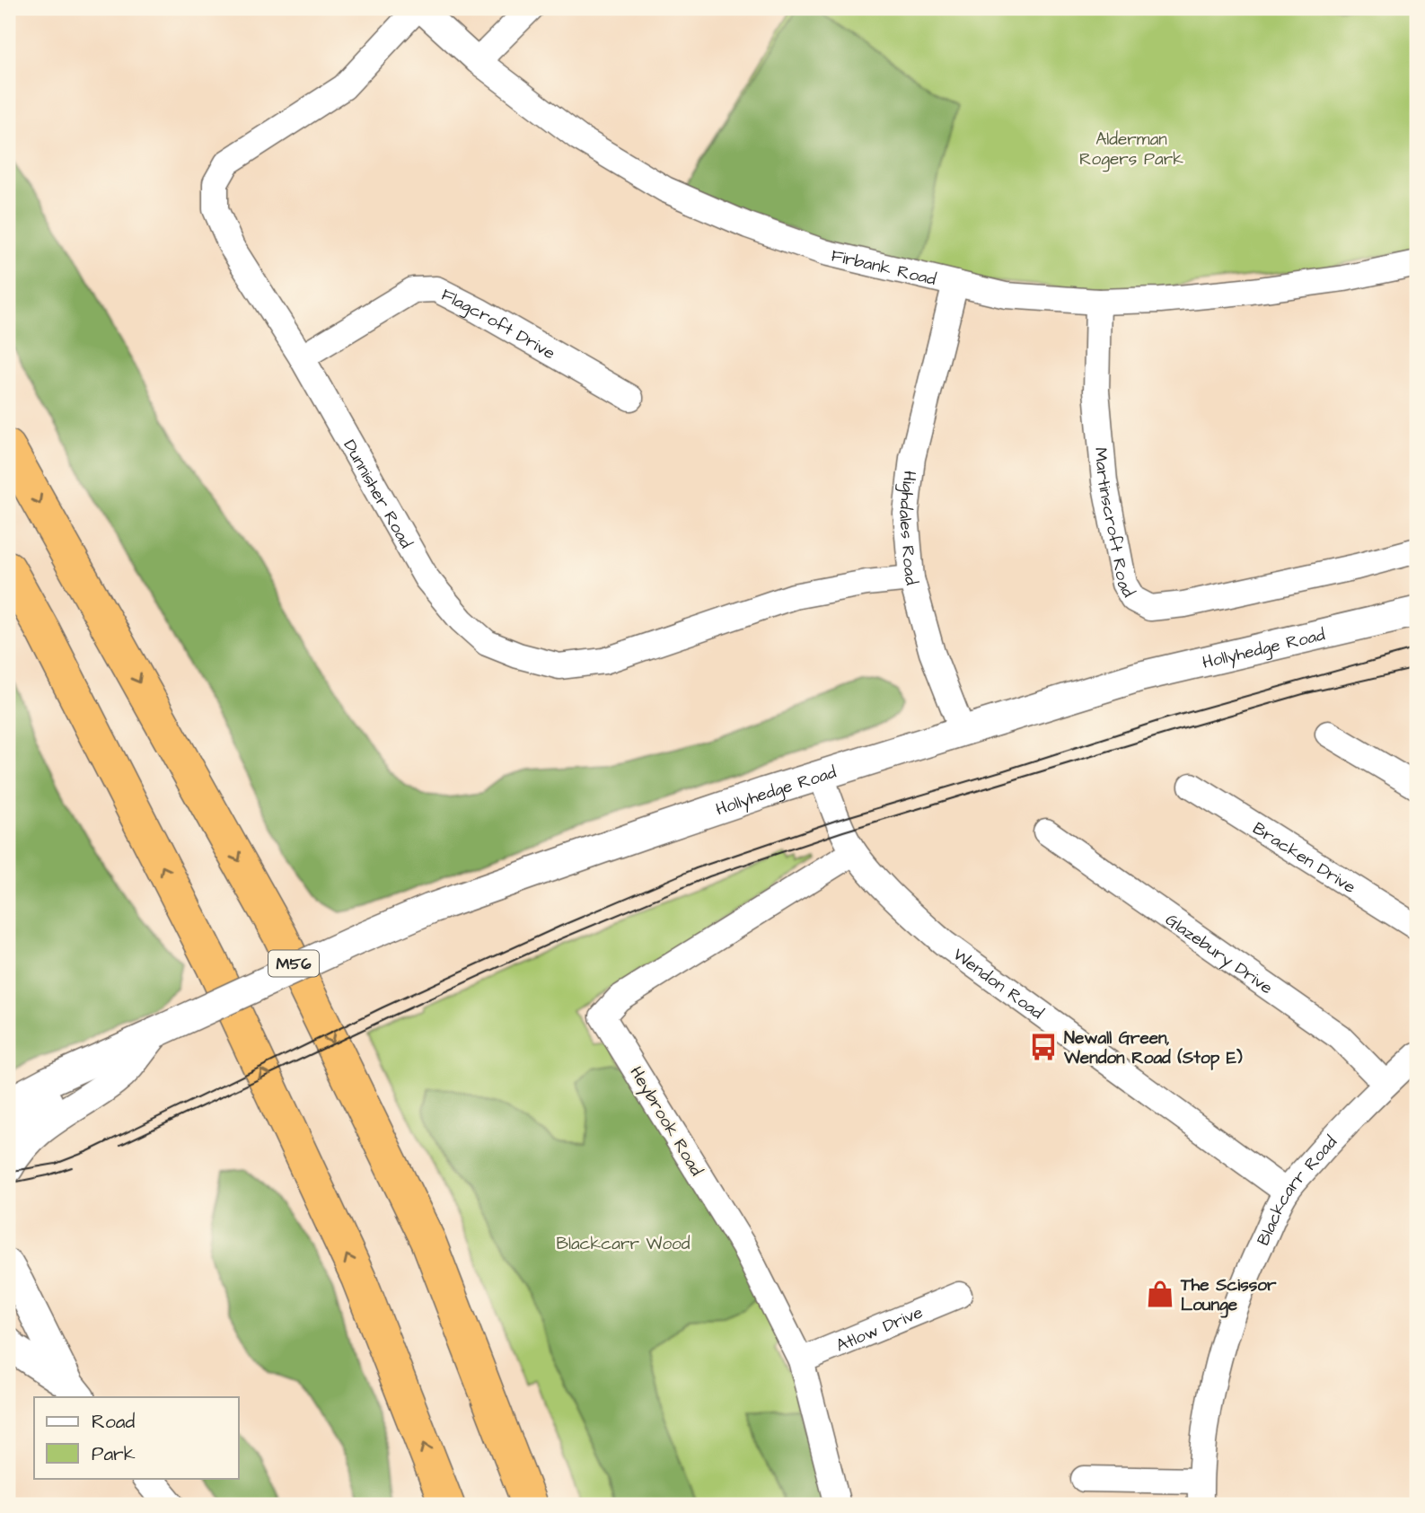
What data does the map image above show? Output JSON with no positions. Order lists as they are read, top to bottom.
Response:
{
  "streets": {
    "highway": ["M56"],
    "street": [
      "Firbank Road",
      "Flagcroft Drive",
      "Dunnisher Road",
      "Martinscroft Road",
      "Highdales Road",
      "Hollyhedge Road",
      "Bracken Drive",
      "Glazebury Drive",
      "Wendon Road",
      "Heybrook Road",
      "Blackcarr Road",
      "Atlow Drive"
    ]
  },
  "crossings": [
    ["Firbank Road", "Dunnisher Road"],
    ["Firbank Road", "Martinscroft Road"],
    ["Firbank Road", "Highdales Road"],
    ["Flagcroft Drive", "Dunnisher Road"],
    ["Dunnisher Road", "Highdales Road"],
    ["Highdales Road", "Hollyhedge Road"],
    ["Hollyhedge Road", "Wendon Road"],
    ["Glazebury Drive", "Blackcarr Road"],
    ["Wendon Road", "Heybrook Road"],
    ["Wendon Road", "Blackcarr Road"],
    ["Heybrook Road", "Atlow Drive"]
  ],
  "parks": ["Alderman Rogers Park", "Blackcarr Wood"],
  "places": {
    "bus stop": ["Newall Green, Wendon Road (Stop E)"],
    "shop": ["The Scissor Lounge"]
  },
  "legend": ["Road", "Park"]
}
